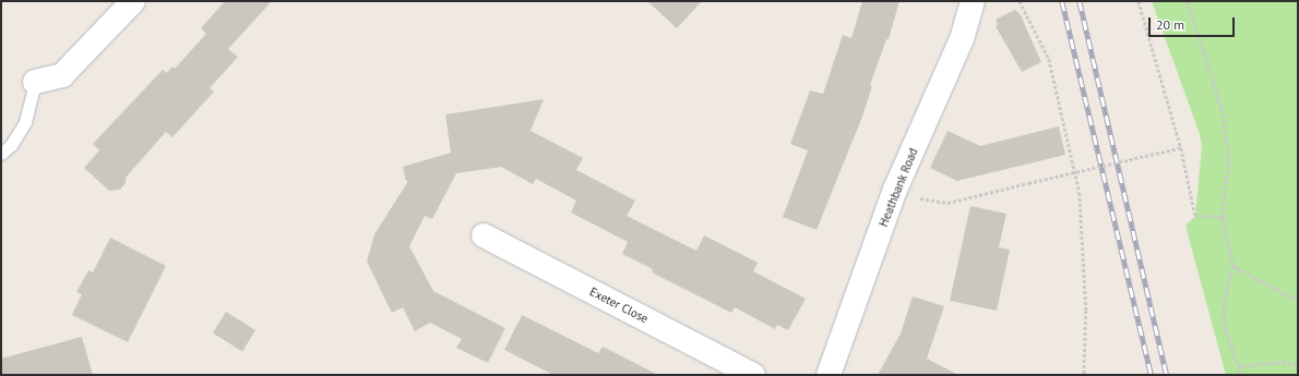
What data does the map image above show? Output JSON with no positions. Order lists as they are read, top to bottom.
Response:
{
  "streets": {
    "street": ["Heathbank Road", "Exeter Close"]
  },
  "scale_bar": "20 m"
}
